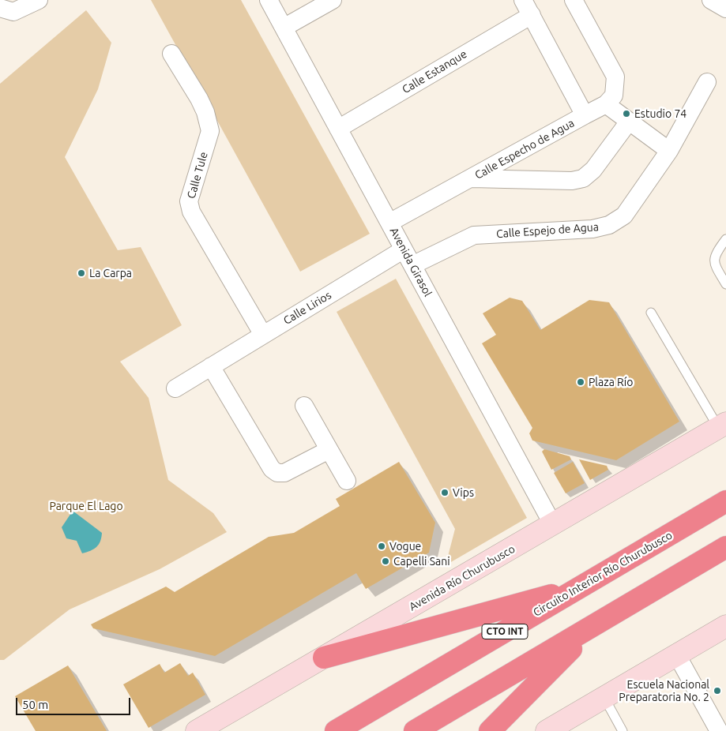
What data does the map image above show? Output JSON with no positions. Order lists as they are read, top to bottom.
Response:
{
  "streets": {
    "highway": ["Circuito Interior Río Churubusco", "CTO INT"],
    "main road": ["Avenida Río Churubusco"],
    "street": [
      "Calle Estanque",
      "Calle Especho de Agua",
      "Calle Tule",
      "Calle Espejo de Agua",
      "Avenida Girasol",
      "Calle Lirios"
    ]
  },
  "crossings": [
    ["Calle Estanque", "Calle Especho de Agua"],
    ["Calle Estanque", "Avenida Girasol"],
    ["Calle Especho de Agua", "Avenida Girasol"],
    ["Calle Tule", "Calle Lirios"],
    ["Calle Espejo de Agua", "Avenida Girasol"],
    ["Avenida Girasol", "Calle Lirios"],
    ["Avenida Girasol", "Avenida Río Churubusco"]
  ],
  "parks": ["Parque El Lago"],
  "places": [
    "Estudio 74",
    "La Carpa",
    "Plaza Río",
    "Vips",
    "Vogue",
    "Capelli Sani",
    "Escuela Nacional Preparatoria No. 2"
  ],
  "scale_bar": "50 m"
}
